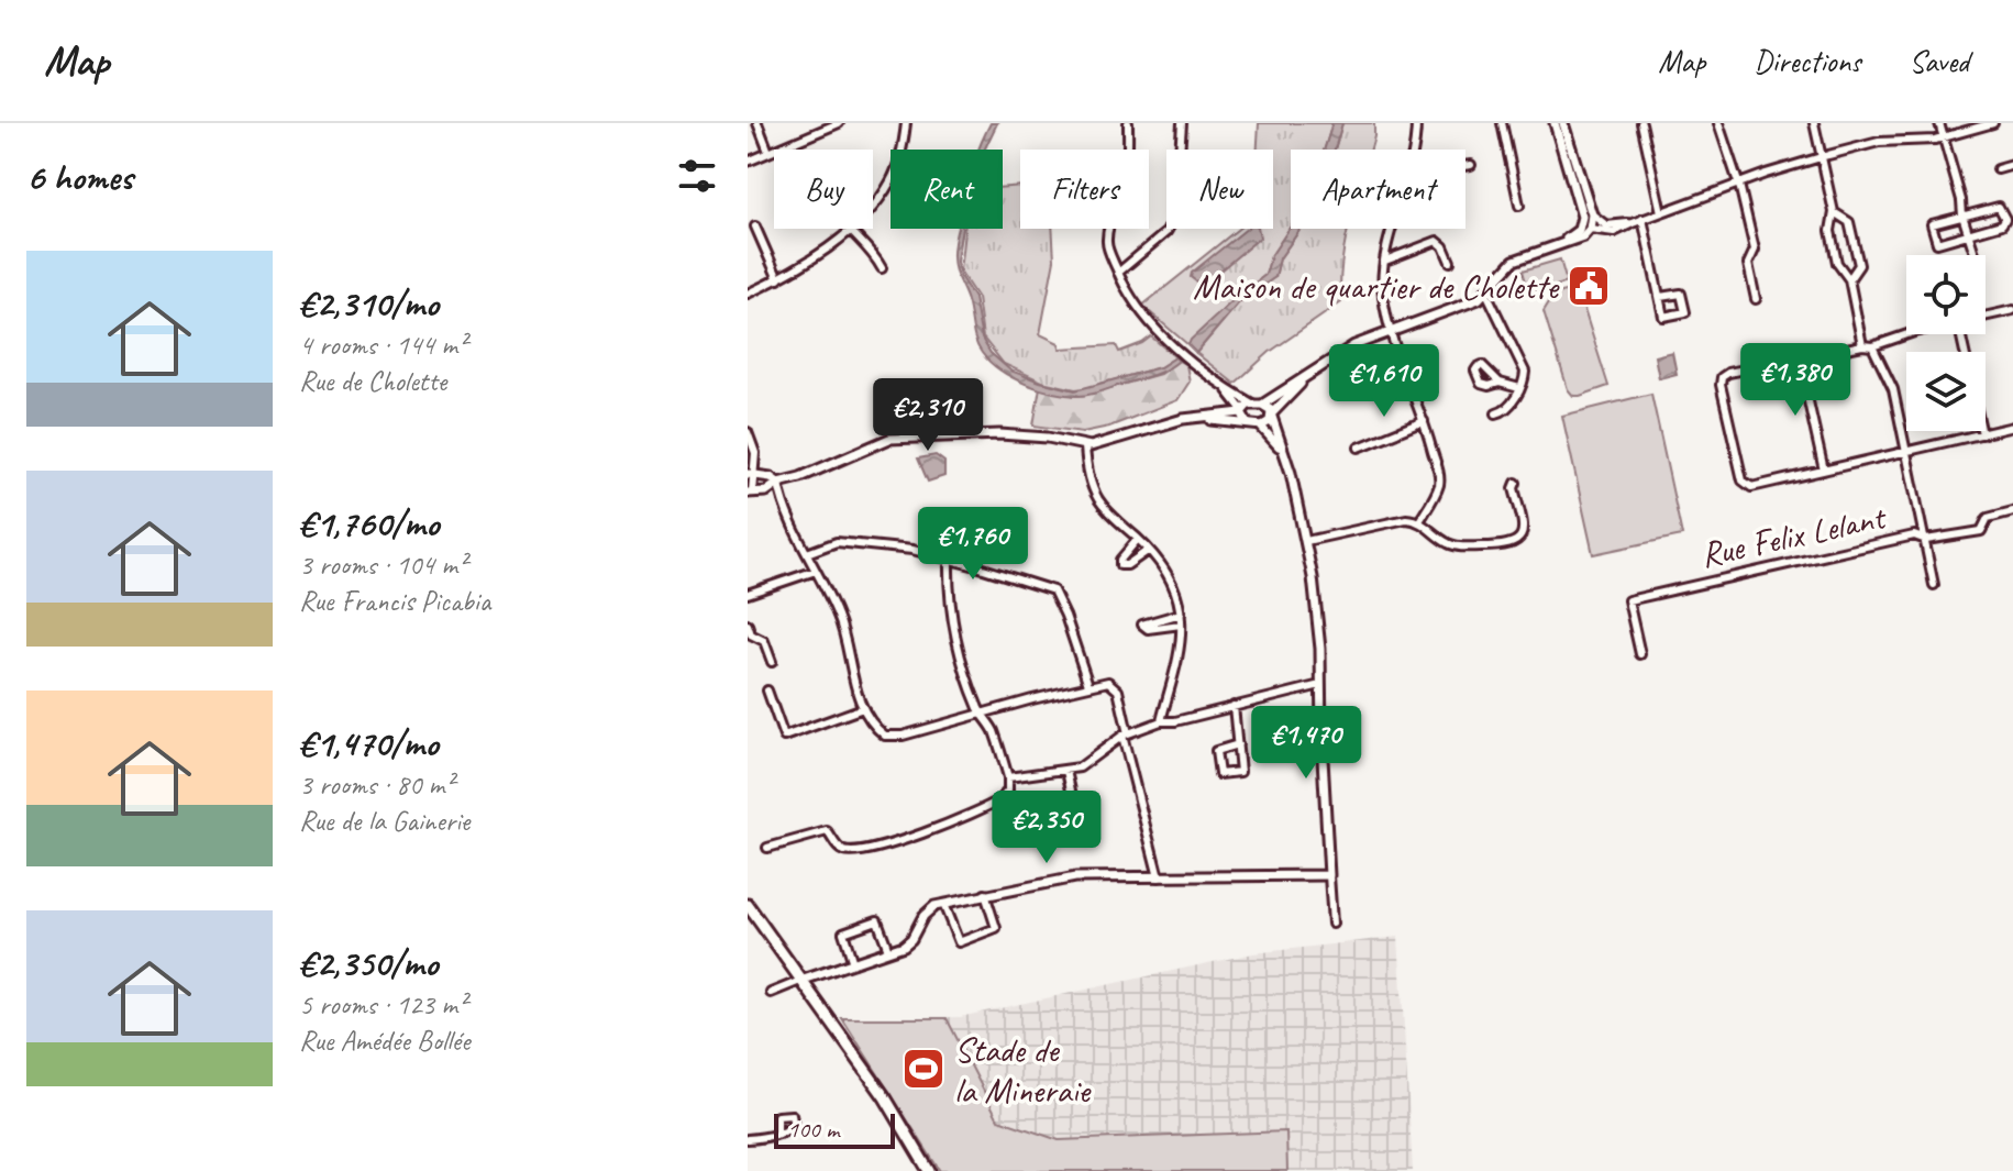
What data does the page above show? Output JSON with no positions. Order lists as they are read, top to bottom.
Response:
{
  "streets": {
    "street": ["Rue Felix Lelant"]
  },
  "places": {
    "public building": ["Maison de quartier de Cholette"],
    "sports": ["Stade de la Mineraie"]
  },
  "scale_bar": "100 m",
  "page": {
    "header": "Map",
    "nav": ["Map", "Directions", "Saved"],
    "heading": "6 homes",
    "chip": [
      "Buy",
      "Rent",
      "Filters",
      "New",
      "Apartment"
    ],
    "list": [
      {
        "name": "€2,310/mo",
        "note": "4 rooms · 144 m² · Rue de Cholette"
      },
      {
        "name": "€1,760/mo",
        "note": "3 rooms · 104 m² · Rue Francis Picabia"
      },
      {
        "name": "€1,470/mo",
        "note": "3 rooms · 80 m² · Rue de la Gainerie"
      },
      {
        "name": "€2,350/mo",
        "note": "5 rooms · 123 m² · Rue Amédée Bollée"
      }
    ],
    "price": [
      "€1,380",
      "€1,610",
      "€2,310",
      "€1,760",
      "€1,470",
      "€2,350"
    ],
    "scale": "100 m"
  }
}
